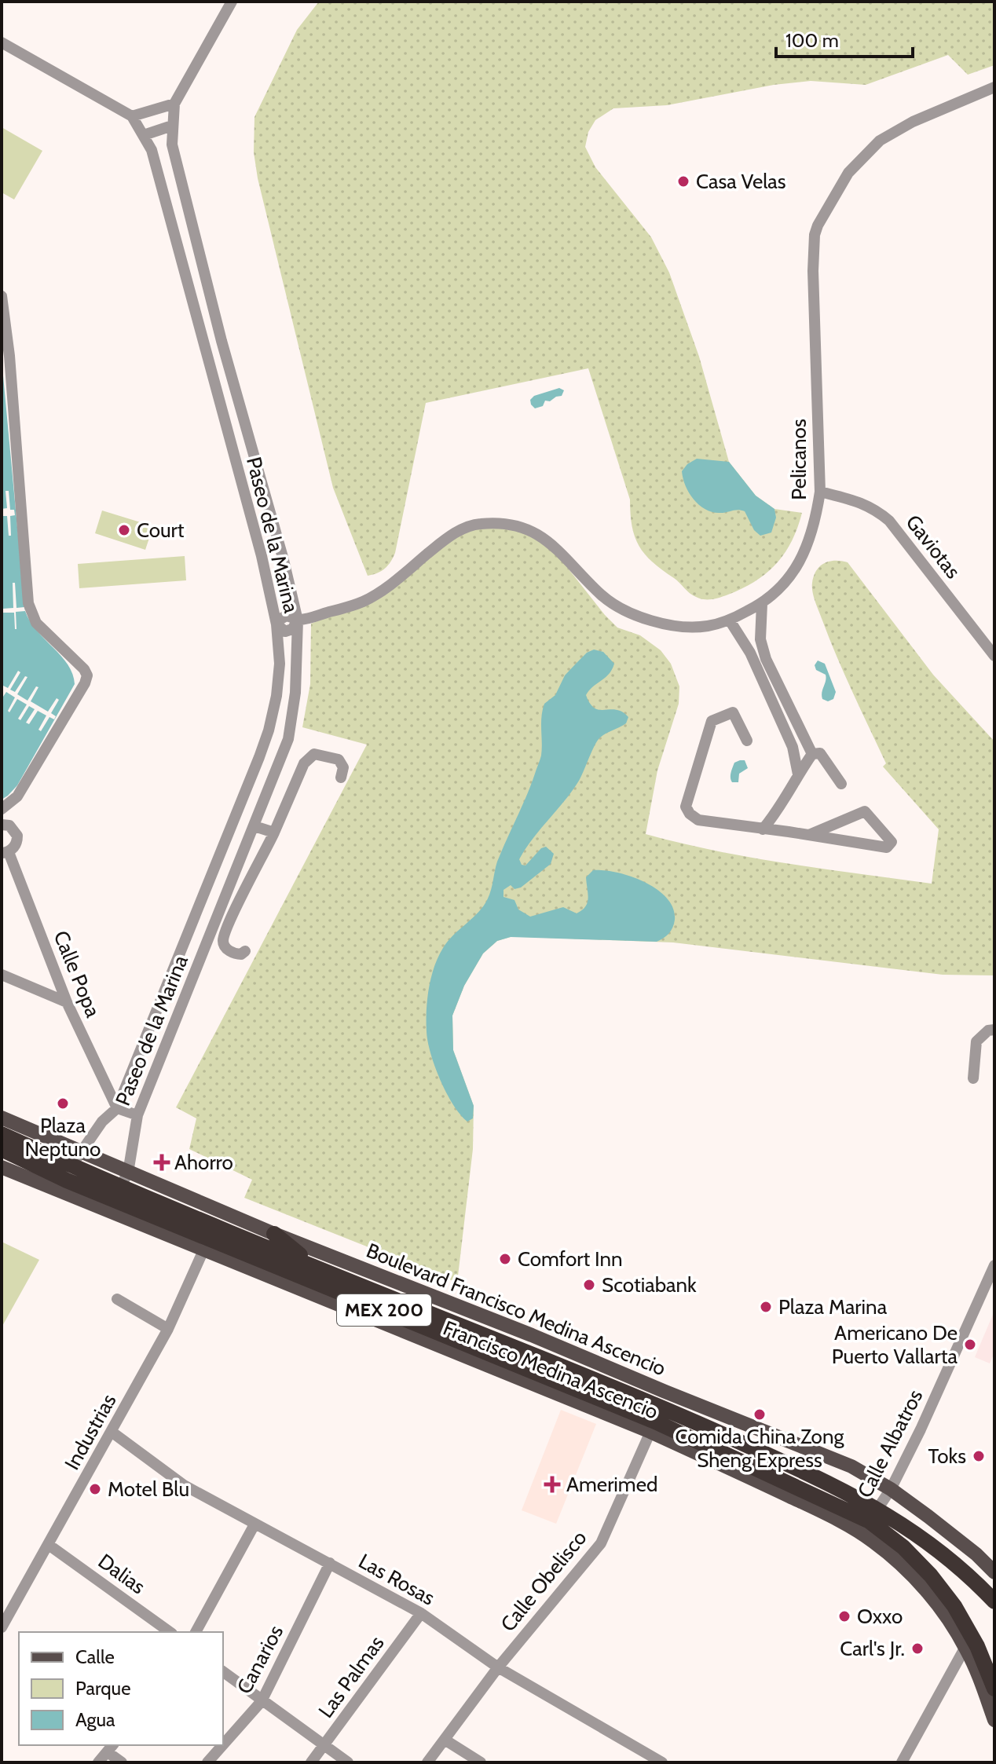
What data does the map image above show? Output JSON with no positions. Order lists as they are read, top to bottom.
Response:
{
  "streets": {
    "highway": ["MEX 200", "Francisco Medina Ascencio"],
    "main road": ["Boulevard Francisco Medina Ascencio"],
    "street": [
      "Pelicanos",
      "Paseo de la Marina",
      "Gaviotas",
      "Calle Popa",
      "Industrias",
      "Calle Albatros",
      "Dalias",
      "Las Rosas",
      "Calle Obelisco",
      "Canarios",
      "Las Palmas"
    ]
  },
  "crossings": [
    ["Pelicanos", "Paseo de la Marina"],
    ["Pelicanos", "Gaviotas"],
    ["Paseo de la Marina", "Calle Popa"],
    ["Paseo de la Marina", "Boulevard Francisco Medina Ascencio"],
    ["Paseo de la Marina", "Francisco Medina Ascencio"],
    ["Boulevard Francisco Medina Ascencio", "Francisco Medina Ascencio"],
    ["Boulevard Francisco Medina Ascencio", "Calle Albatros"],
    ["Francisco Medina Ascencio", "Industrias"],
    ["Francisco Medina Ascencio", "Calle Albatros"],
    ["Francisco Medina Ascencio", "Calle Obelisco"],
    ["Industrias", "Dalias"],
    ["Industrias", "Las Rosas"],
    ["Las Rosas", "Calle Obelisco"],
    ["Las Rosas", "Canarios"],
    ["Las Rosas", "Las Palmas"]
  ],
  "places": {
    "other": [
      "Casa Velas",
      "Court",
      "Plaza Neptuno",
      "Comfort Inn",
      "Scotiabank",
      "Plaza Marina",
      "Americano De Puerto Vallarta",
      "Comida China Zong Sheng Express",
      "Toks",
      "Motel Blu",
      "Oxxo",
      "Carl's Jr."
    ],
    "health": ["Ahorro", "Amerimed"]
  },
  "legend": ["Calle", "Parque", "Agua"],
  "scale_bar": "100 m"
}
